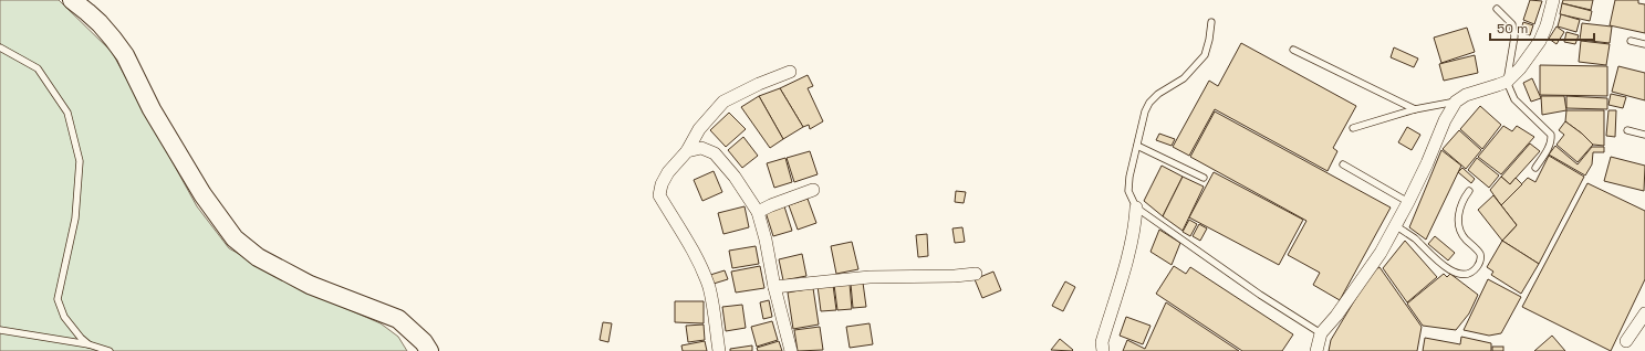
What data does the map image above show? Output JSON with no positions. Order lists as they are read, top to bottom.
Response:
{
  "scale_bar": "50 m"
}
